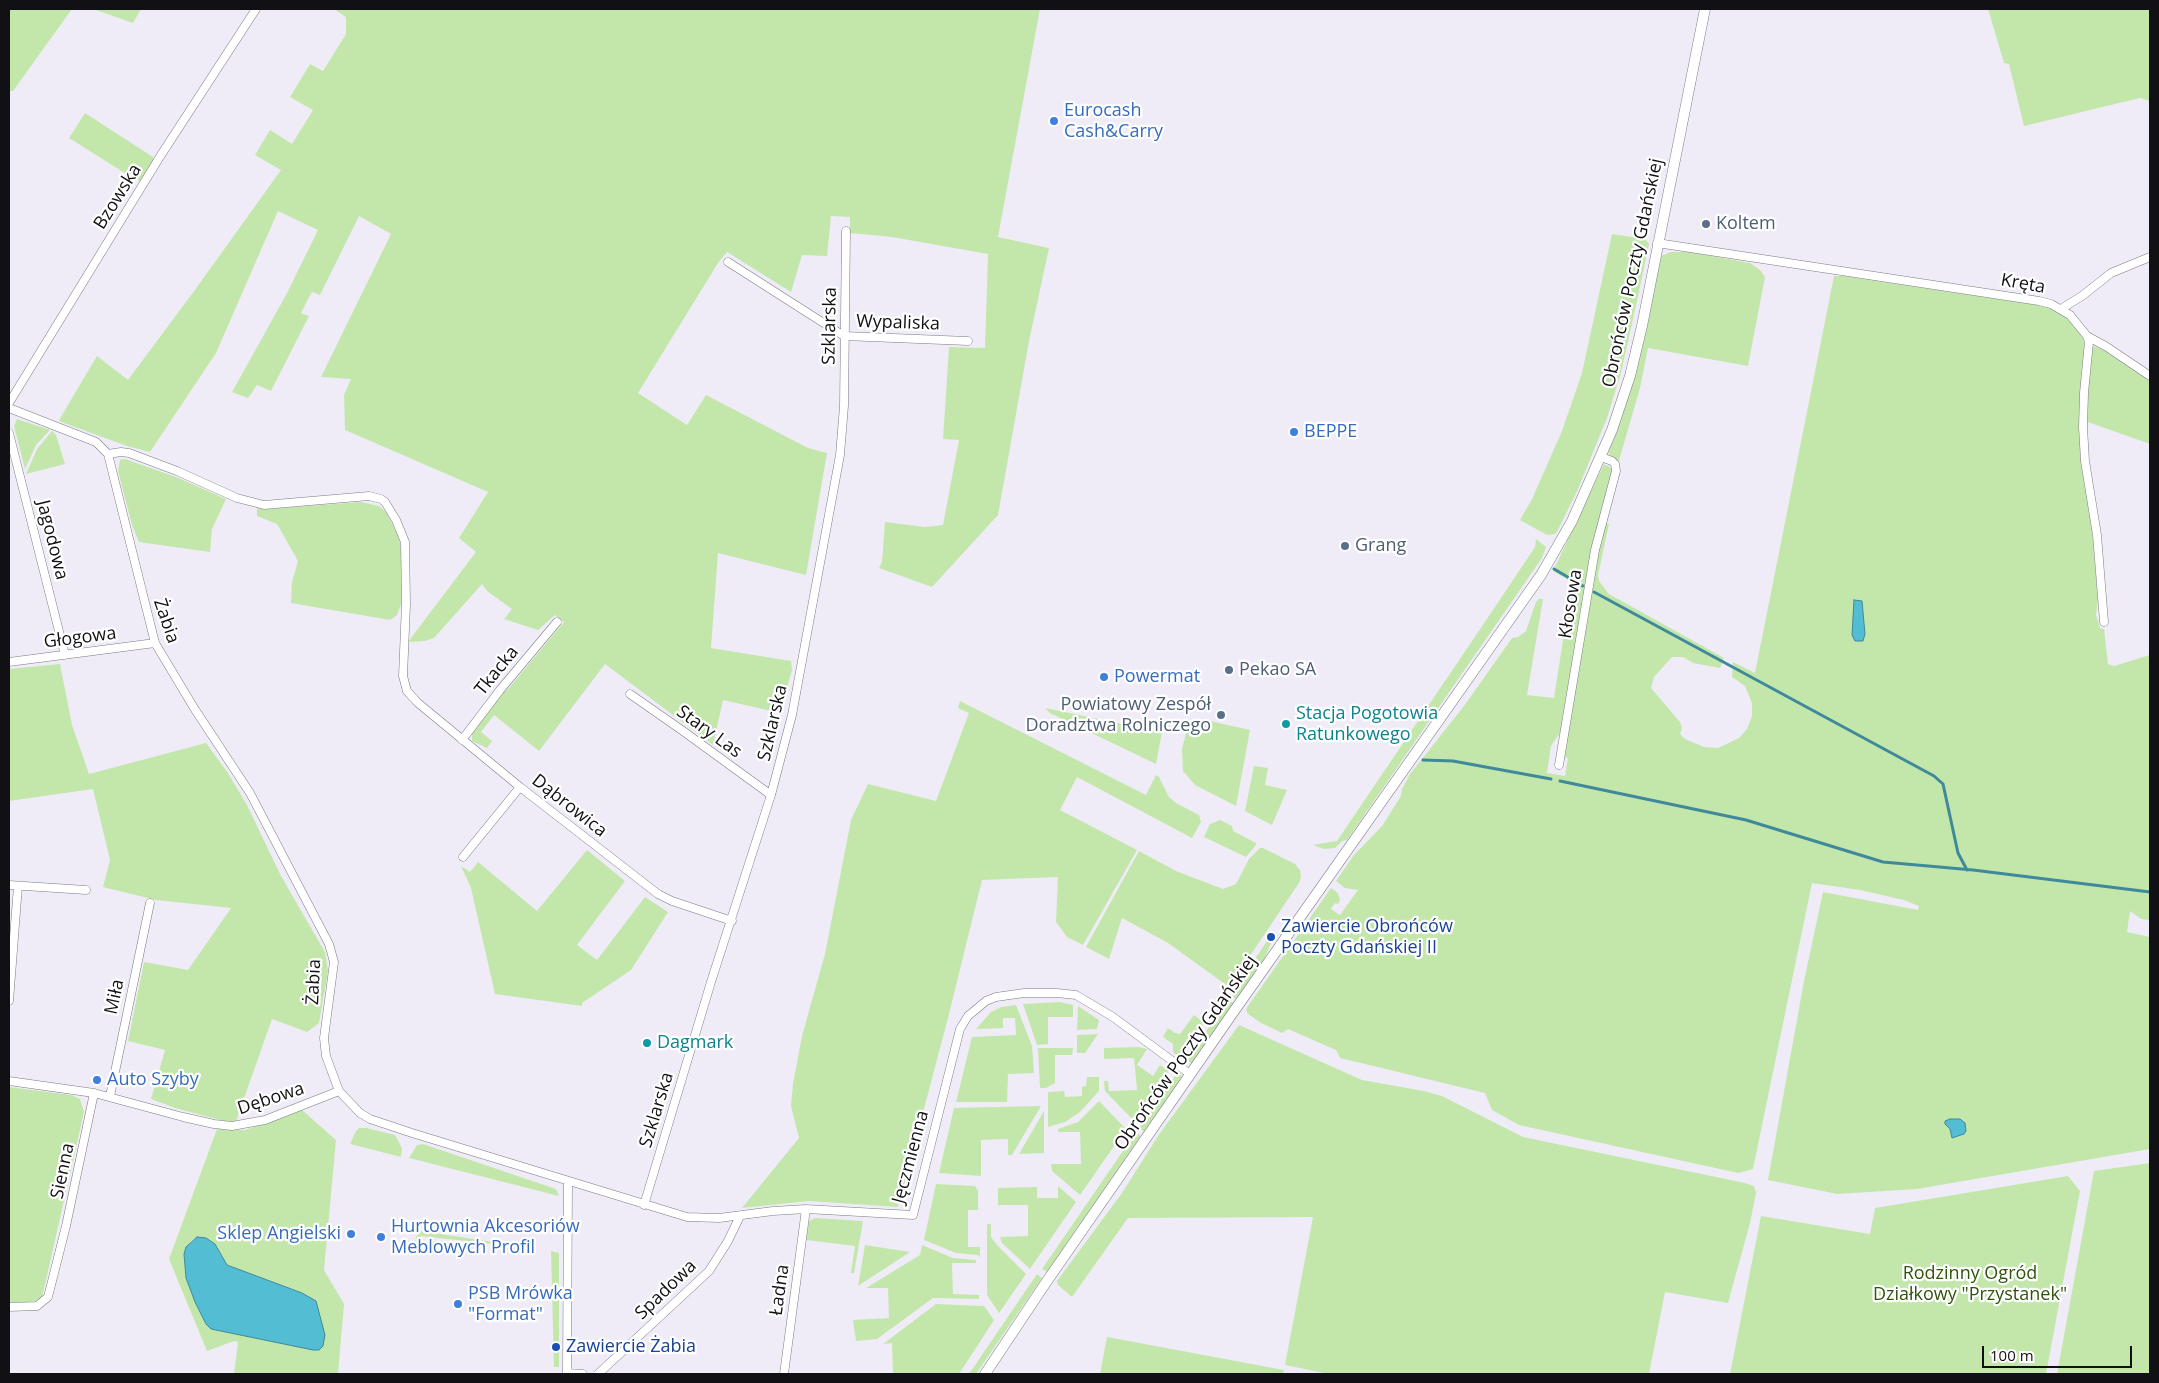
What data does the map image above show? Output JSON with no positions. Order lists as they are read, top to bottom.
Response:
{
  "streets": {
    "street": [
      "Bzowska",
      "Obrońców Poczty Gdańskiej",
      "Kręta",
      "Wypaliska",
      "Szklarska",
      "Jagodowa",
      "Kłosowa",
      "Żabia",
      "Głogowa",
      "Tkacka",
      "Stary Las",
      "Dąbrowica",
      "Miła",
      "Dębowa",
      "Jęczmienna",
      "Sienna",
      "Spadowa",
      "Ładna"
    ]
  },
  "crossings": [
    ["Obrońców Poczty Gdańskiej", "Kręta"],
    ["Obrońców Poczty Gdańskiej", "Kłosowa"],
    ["Obrońców Poczty Gdańskiej", "Jęczmienna"],
    ["Wypaliska", "Szklarska"],
    ["Szklarska", "Stary Las"],
    ["Szklarska", "Dąbrowica"],
    ["Szklarska", "Jęczmienna"],
    ["Jagodowa", "Głogowa"],
    ["Żabia", "Głogowa"],
    ["Żabia", "Dąbrowica"],
    ["Żabia", "Dębowa"],
    ["Żabia", "Jęczmienna"],
    ["Tkacka", "Dąbrowica"],
    ["Miła", "Dębowa"],
    ["Dębowa", "Sienna"],
    ["Jęczmienna", "Spadowa"],
    ["Jęczmienna", "Ładna"]
  ],
  "parks": ["Rodzinny Ogród Działkowy \"Przystanek\""],
  "places": [
    "Eurocash Cash&Carry",
    "Koltem",
    "BEPPE",
    "Grang",
    "Pekao SA",
    "Powermat",
    "Powiatowy Zespół Doradztwa Rolniczego",
    "Stacja Pogotowia Ratunkowego",
    "Zawiercie Obrońców Poczty Gdańskiej II",
    "Dagmark",
    "Auto Szyby",
    "Sklep Angielski",
    "Hurtownia Akcesoriów Meblowych Profil",
    "PSB Mrówka \"Format\"",
    "Zawiercie Żabia"
  ],
  "scale_bar": "100 m"
}
